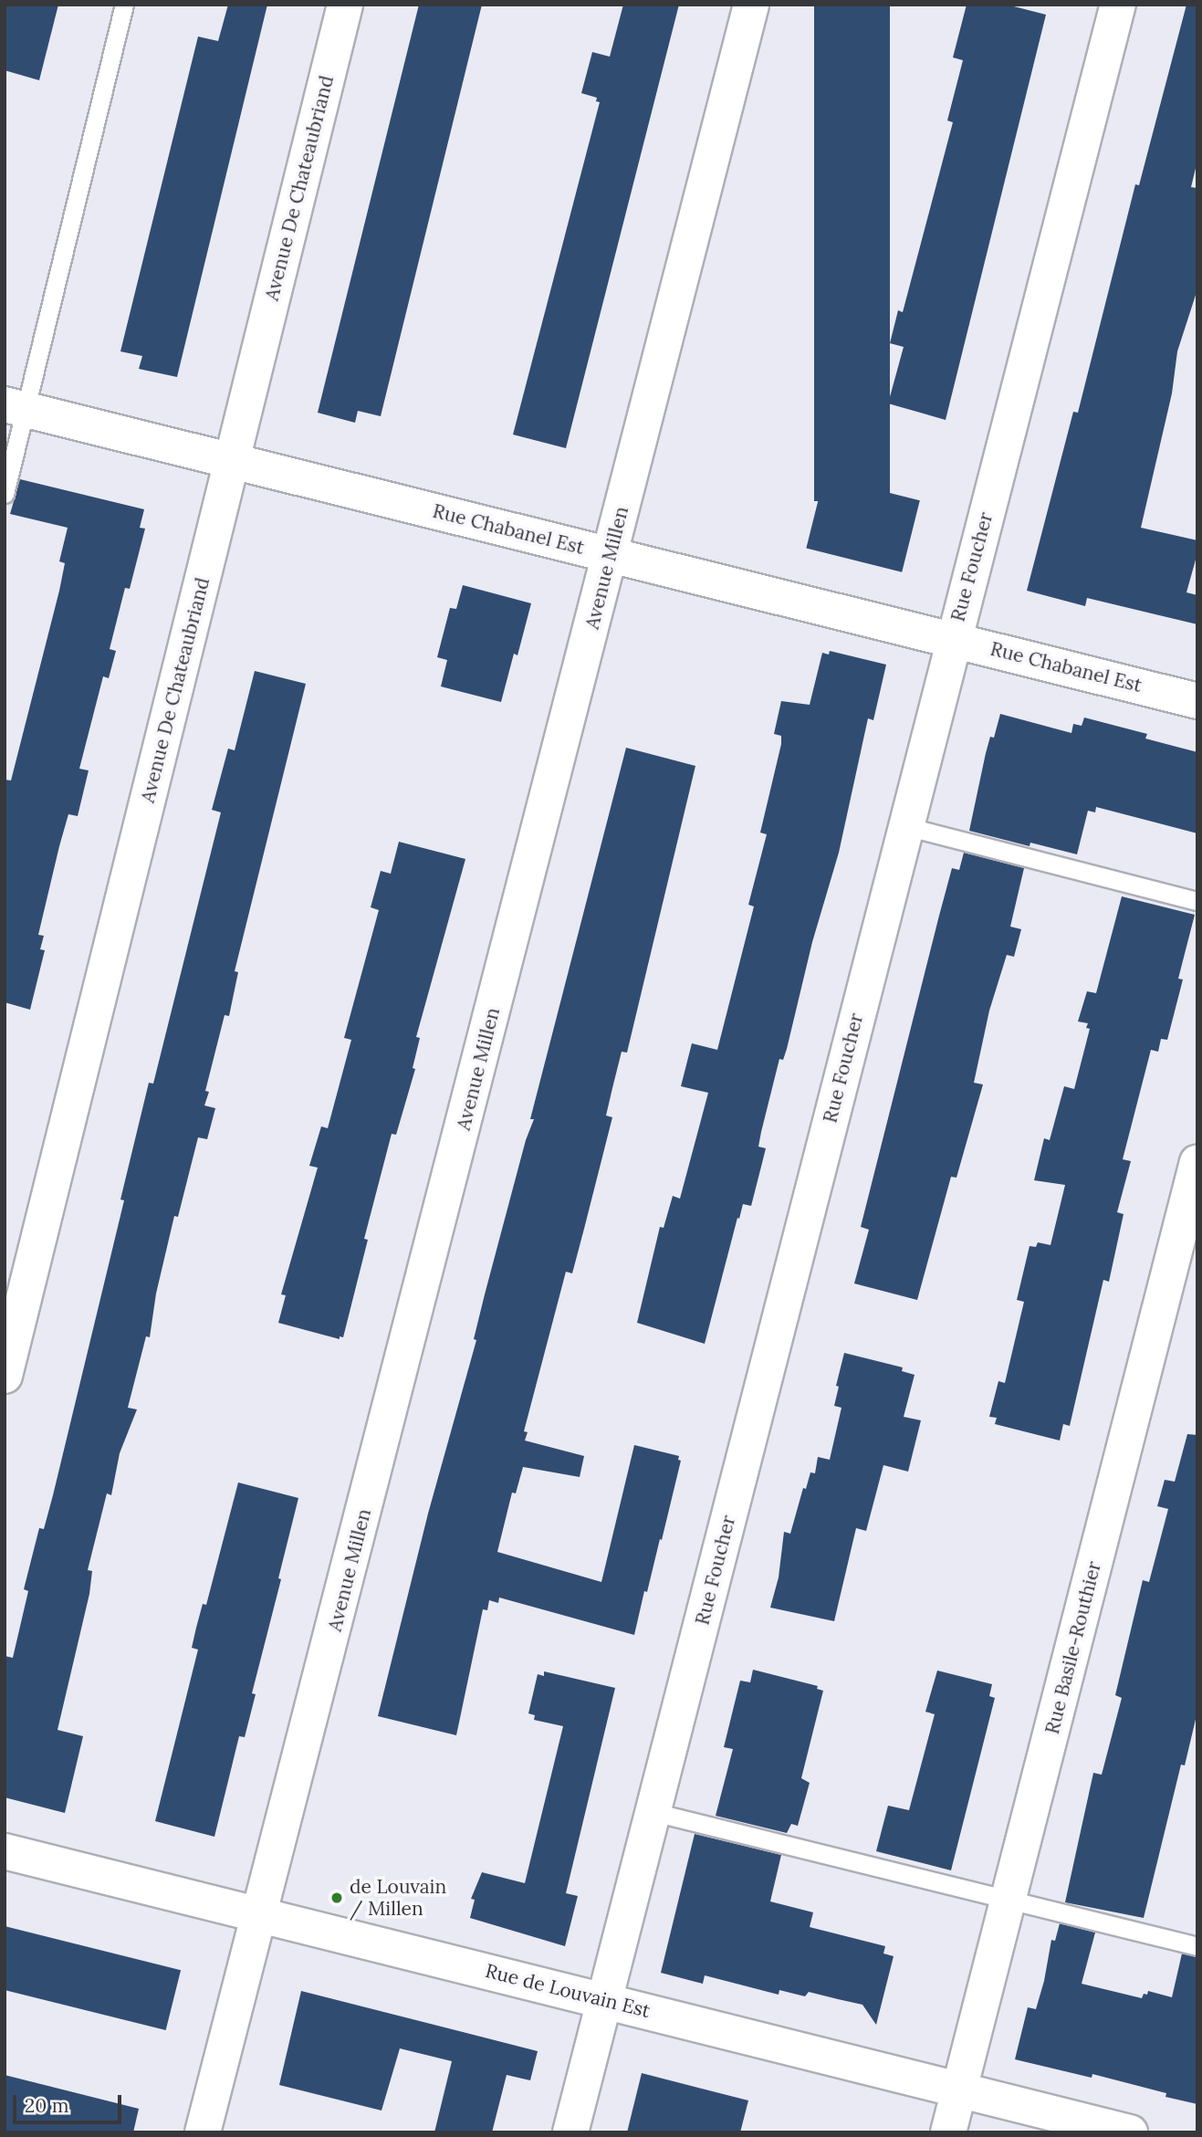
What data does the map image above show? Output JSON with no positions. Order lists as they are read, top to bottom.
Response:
{
  "streets": {
    "street": [
      "Avenue De Chateaubriand",
      "Rue Chabanel Est",
      "Rue Foucher",
      "Avenue Millen",
      "Rue Basile-Routhier",
      "Rue de Louvain Est"
    ]
  },
  "crossings": [
    ["Avenue De Chateaubriand", "Rue Chabanel Est"],
    ["Rue Chabanel Est", "Rue Foucher"],
    ["Rue Chabanel Est", "Avenue Millen"],
    ["Rue Foucher", "Rue de Louvain Est"],
    ["Avenue Millen", "Rue de Louvain Est"],
    ["Rue Basile-Routhier", "Rue de Louvain Est"]
  ],
  "places": ["de Louvain / Millen"],
  "scale_bar": "20 m"
}
